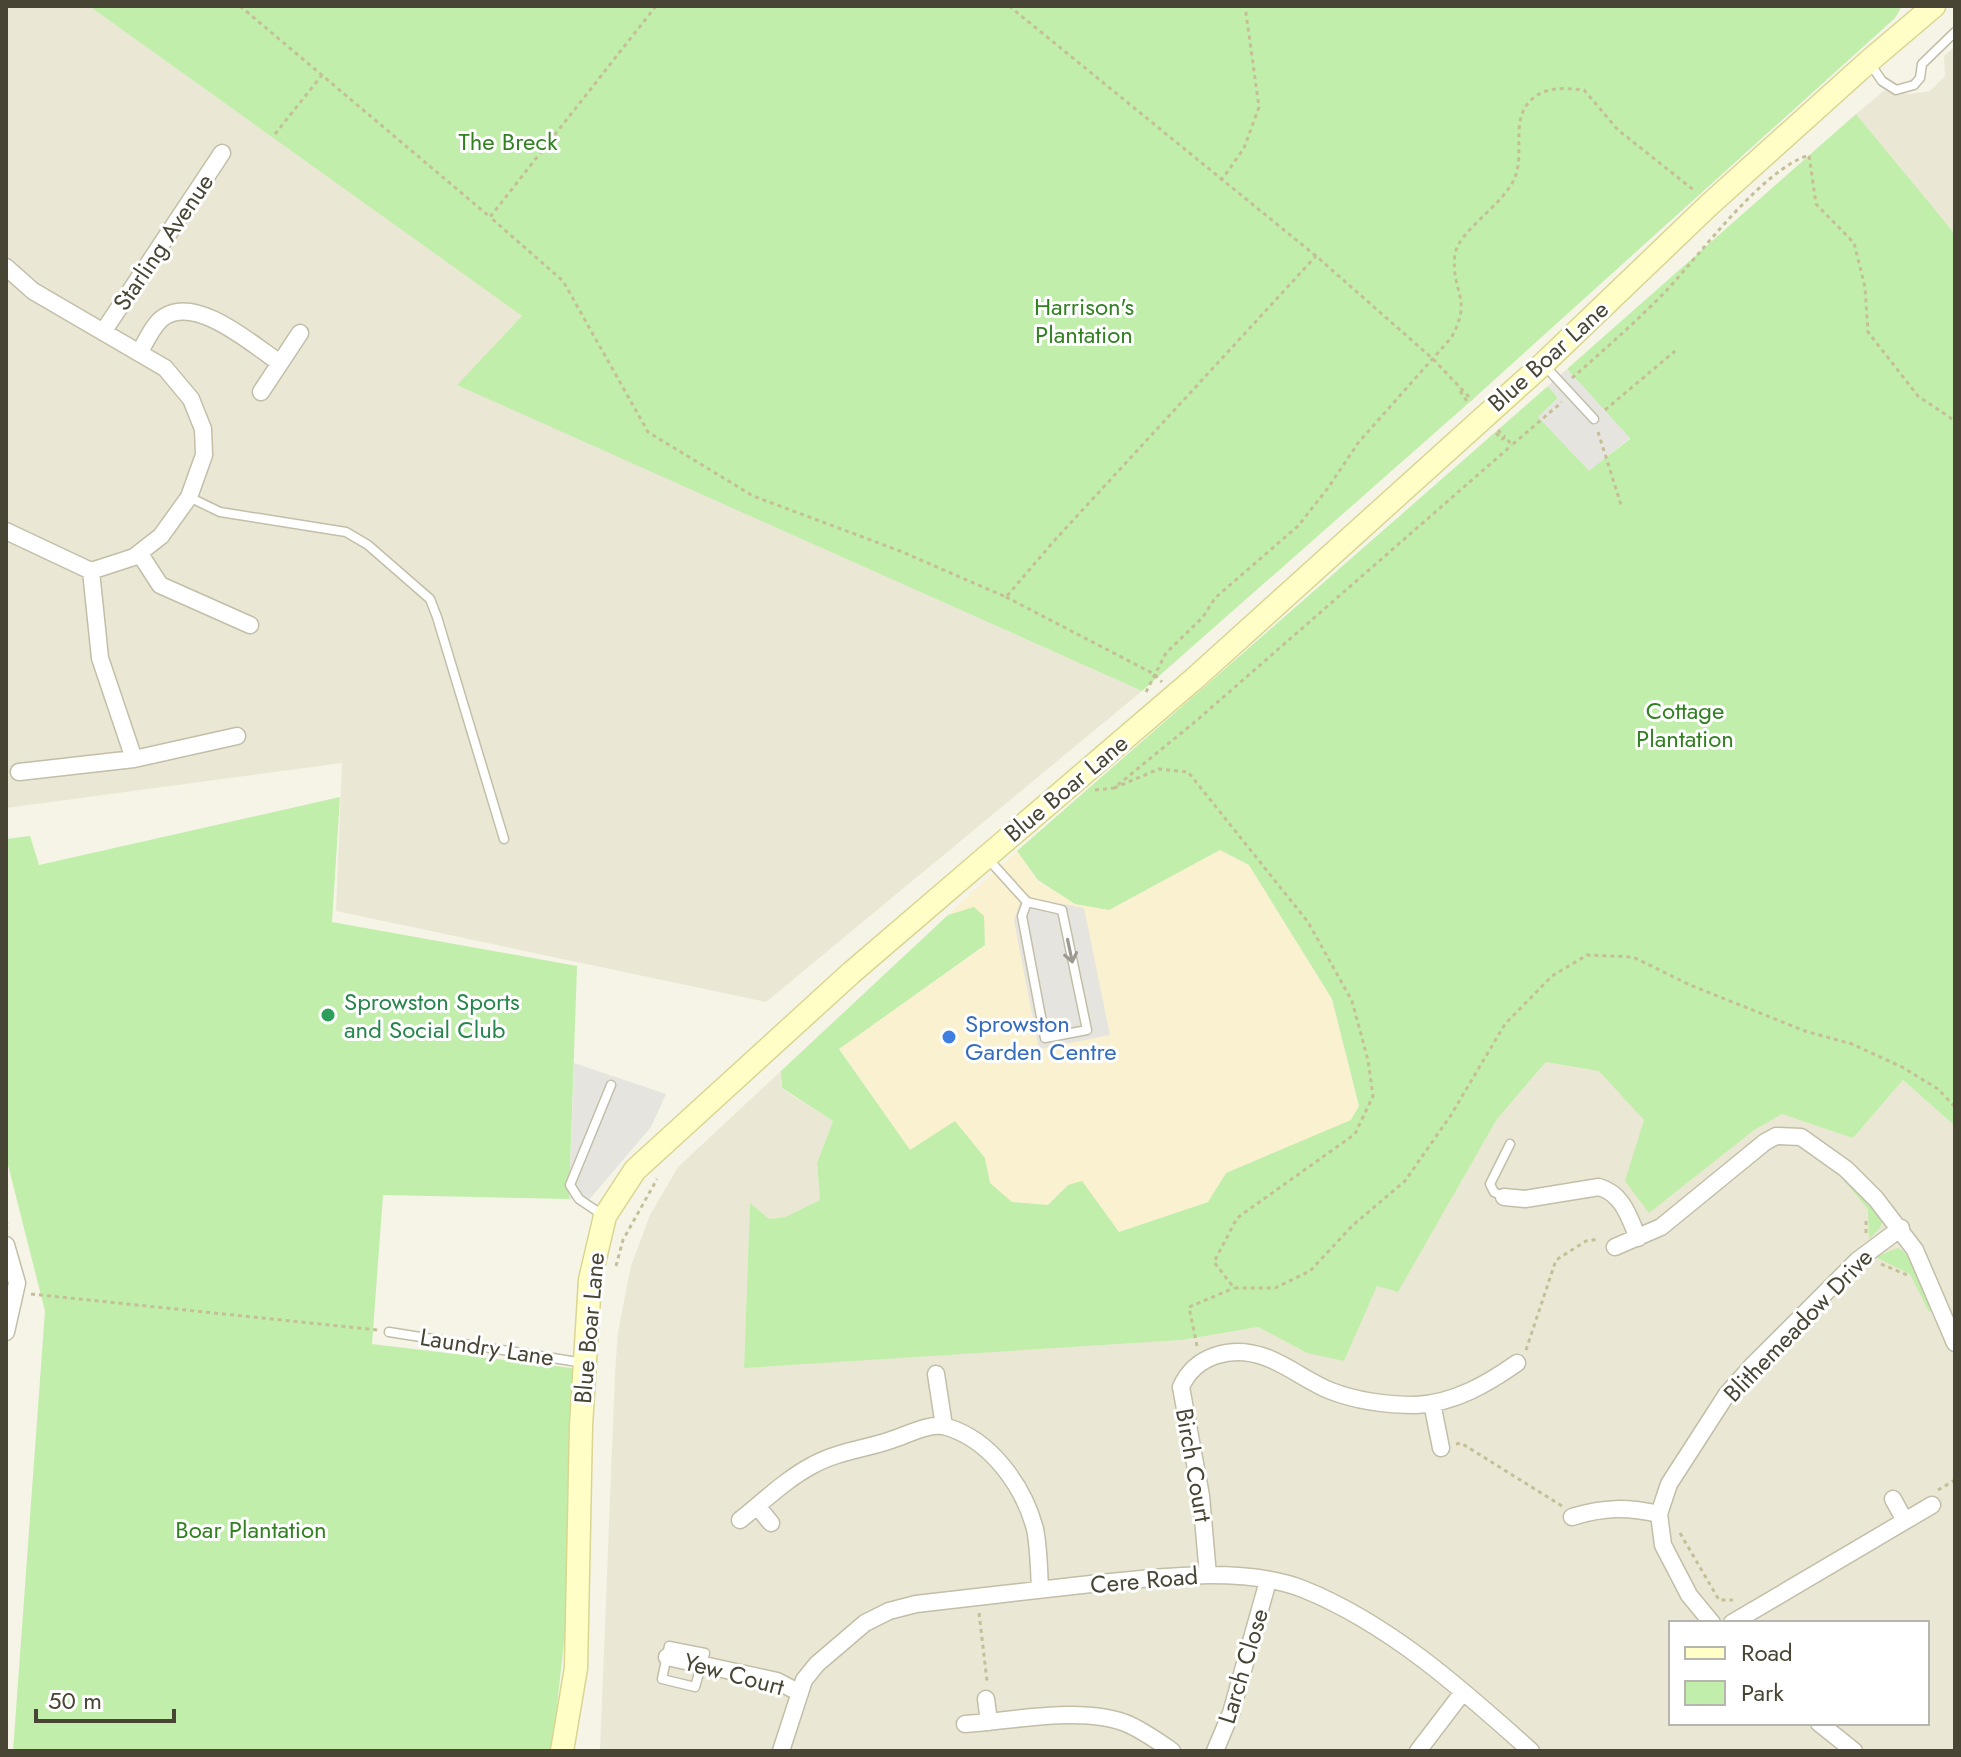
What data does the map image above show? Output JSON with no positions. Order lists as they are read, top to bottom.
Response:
{
  "streets": {
    "street": [
      "Starling Avenue",
      "Blue Boar Lane",
      "Blithemeadow Drive",
      "Birch Court",
      "Cere Road",
      "Larch Close",
      "Yew Court"
    ],
    "lane": ["Laundry Lane"]
  },
  "crossings": [
    ["Blue Boar Lane", "Laundry Lane"],
    ["Birch Court", "Cere Road"],
    ["Cere Road", "Larch Close"],
    ["Cere Road", "Yew Court"]
  ],
  "parks": [
    "The Breck",
    "Harrison's Plantation",
    "Cottage Plantation",
    "Boar Plantation"
  ],
  "places": ["Sprowston Sports and Social Club", "Sprowston Garden Centre"],
  "legend": ["Road", "Park"],
  "scale_bar": "50 m"
}
